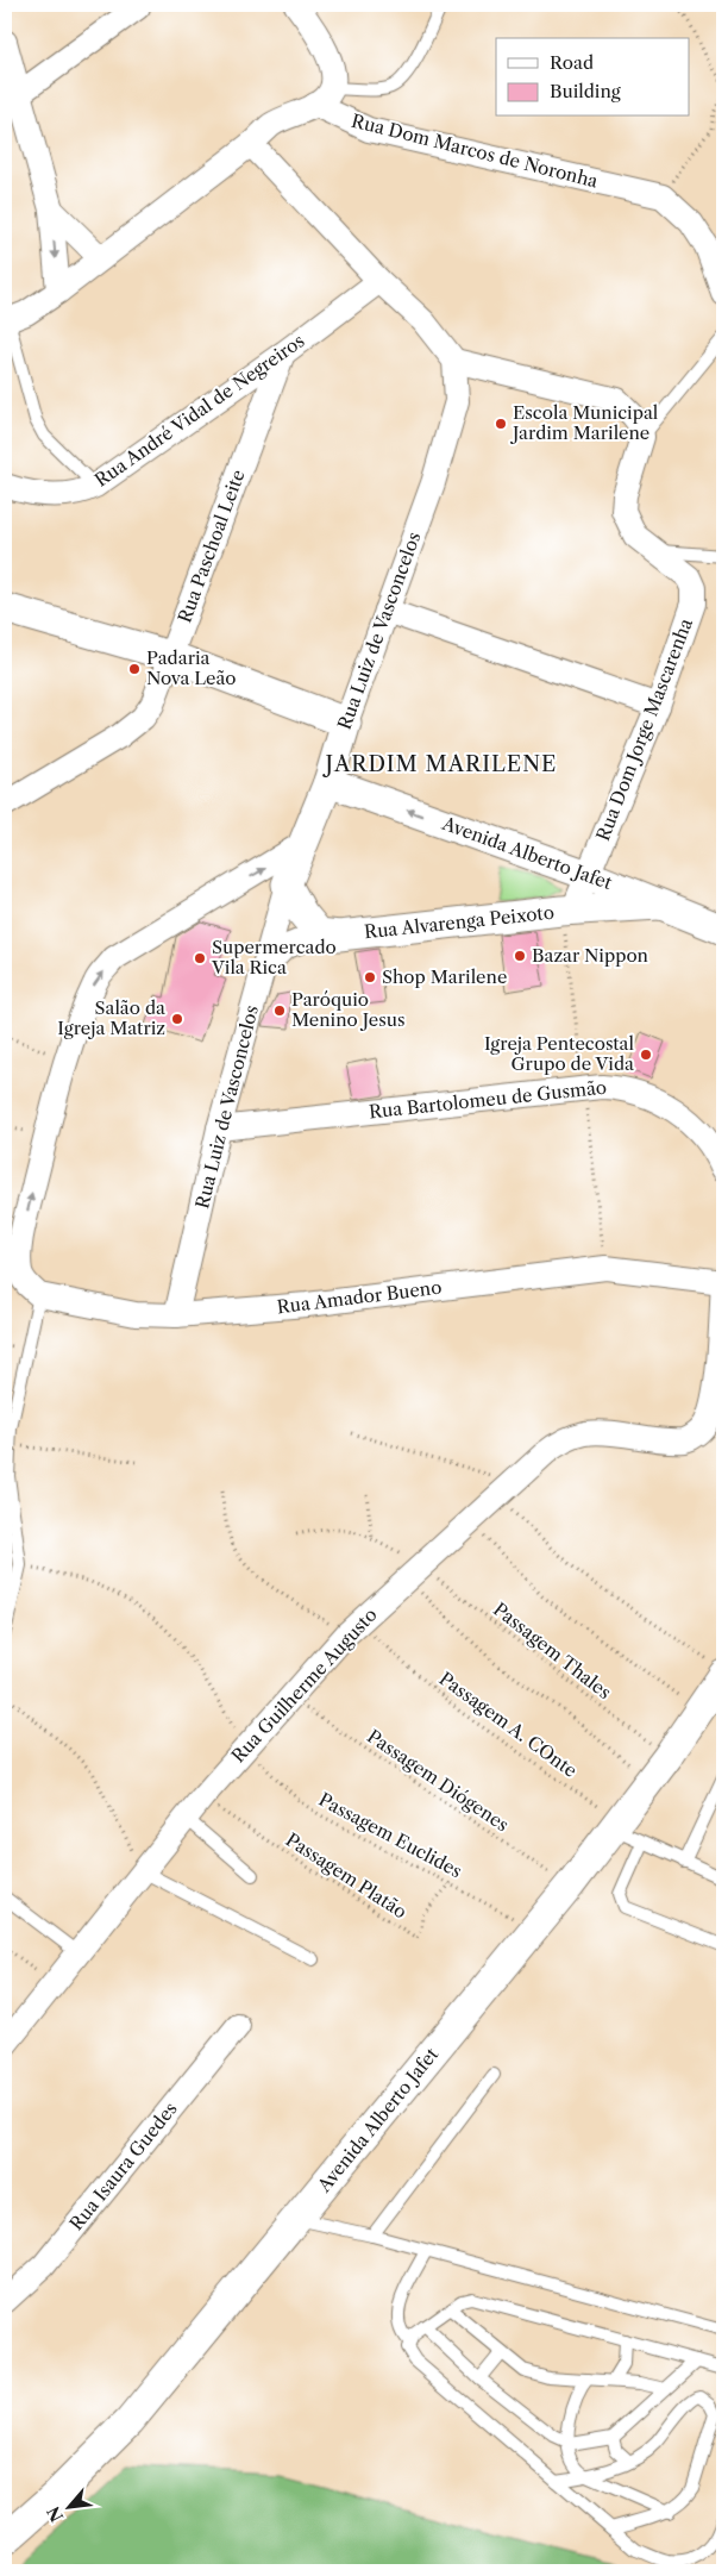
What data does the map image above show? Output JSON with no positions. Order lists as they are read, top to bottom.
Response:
{
  "streets": {
    "street": [
      "Rua Dom Marcos de Noronha",
      "Rua André Vidal de Negreiros",
      "Rua Paschoal Leite",
      "Rua Luiz de Vasconcelos",
      "Rua Dom Jorge Mascarenha",
      "Avenida Alberto Jafet",
      "Rua Alvarenga Peixoto",
      "Rua Bartolomeu de Gusmão",
      "Rua Amador Bueno",
      "Rua Guilherme Augusto",
      "Rua Isaura Guedes"
    ],
    "path": [
      "Passagem Thales",
      "Passagem A. COnte",
      "Passagem Diógenes",
      "Passagem Euclides",
      "Passagem Platão"
    ]
  },
  "crossings": [
    ["Rua André Vidal de Negreiros", "Rua Paschoal Leite"],
    ["Rua Luiz de Vasconcelos", "Avenida Alberto Jafet"],
    ["Rua Luiz de Vasconcelos", "Rua Bartolomeu de Gusmão"],
    ["Rua Luiz de Vasconcelos", "Rua Amador Bueno"],
    ["Rua Dom Jorge Mascarenha", "Avenida Alberto Jafet"],
    ["Rua Dom Jorge Mascarenha", "Rua Alvarenga Peixoto"],
    ["Avenida Alberto Jafet", "Rua Alvarenga Peixoto"],
    ["Avenida Alberto Jafet", "Passagem Thales"],
    ["Avenida Alberto Jafet", "Passagem A. COnte"],
    ["Avenida Alberto Jafet", "Passagem Diógenes"],
    ["Avenida Alberto Jafet", "Passagem Euclides"],
    ["Rua Amador Bueno", "Rua Guilherme Augusto"],
    ["Passagem Thales", "Rua Guilherme Augusto"],
    ["Rua Guilherme Augusto", "Passagem A. COnte"],
    ["Rua Guilherme Augusto", "Passagem Diógenes"],
    ["Rua Guilherme Augusto", "Passagem Euclides"],
    ["Rua Guilherme Augusto", "Passagem Platão"],
    ["Passagem Euclides", "Passagem Platão"]
  ],
  "districts": ["JARDIM MARILENE"],
  "places": [
    "Escola Municipal Jardim Marilene",
    "Padaria Nova Leão",
    "Bazar Nippon",
    "Supermercado Vila Rica",
    "Shop Marilene",
    "Paróquio Menino Jesus",
    "Salão da Igreja Matriz",
    "Igreja Pentecostal Grupo de Vida"
  ],
  "legend": ["Road", "Building"],
  "north": "bottom left"
}
